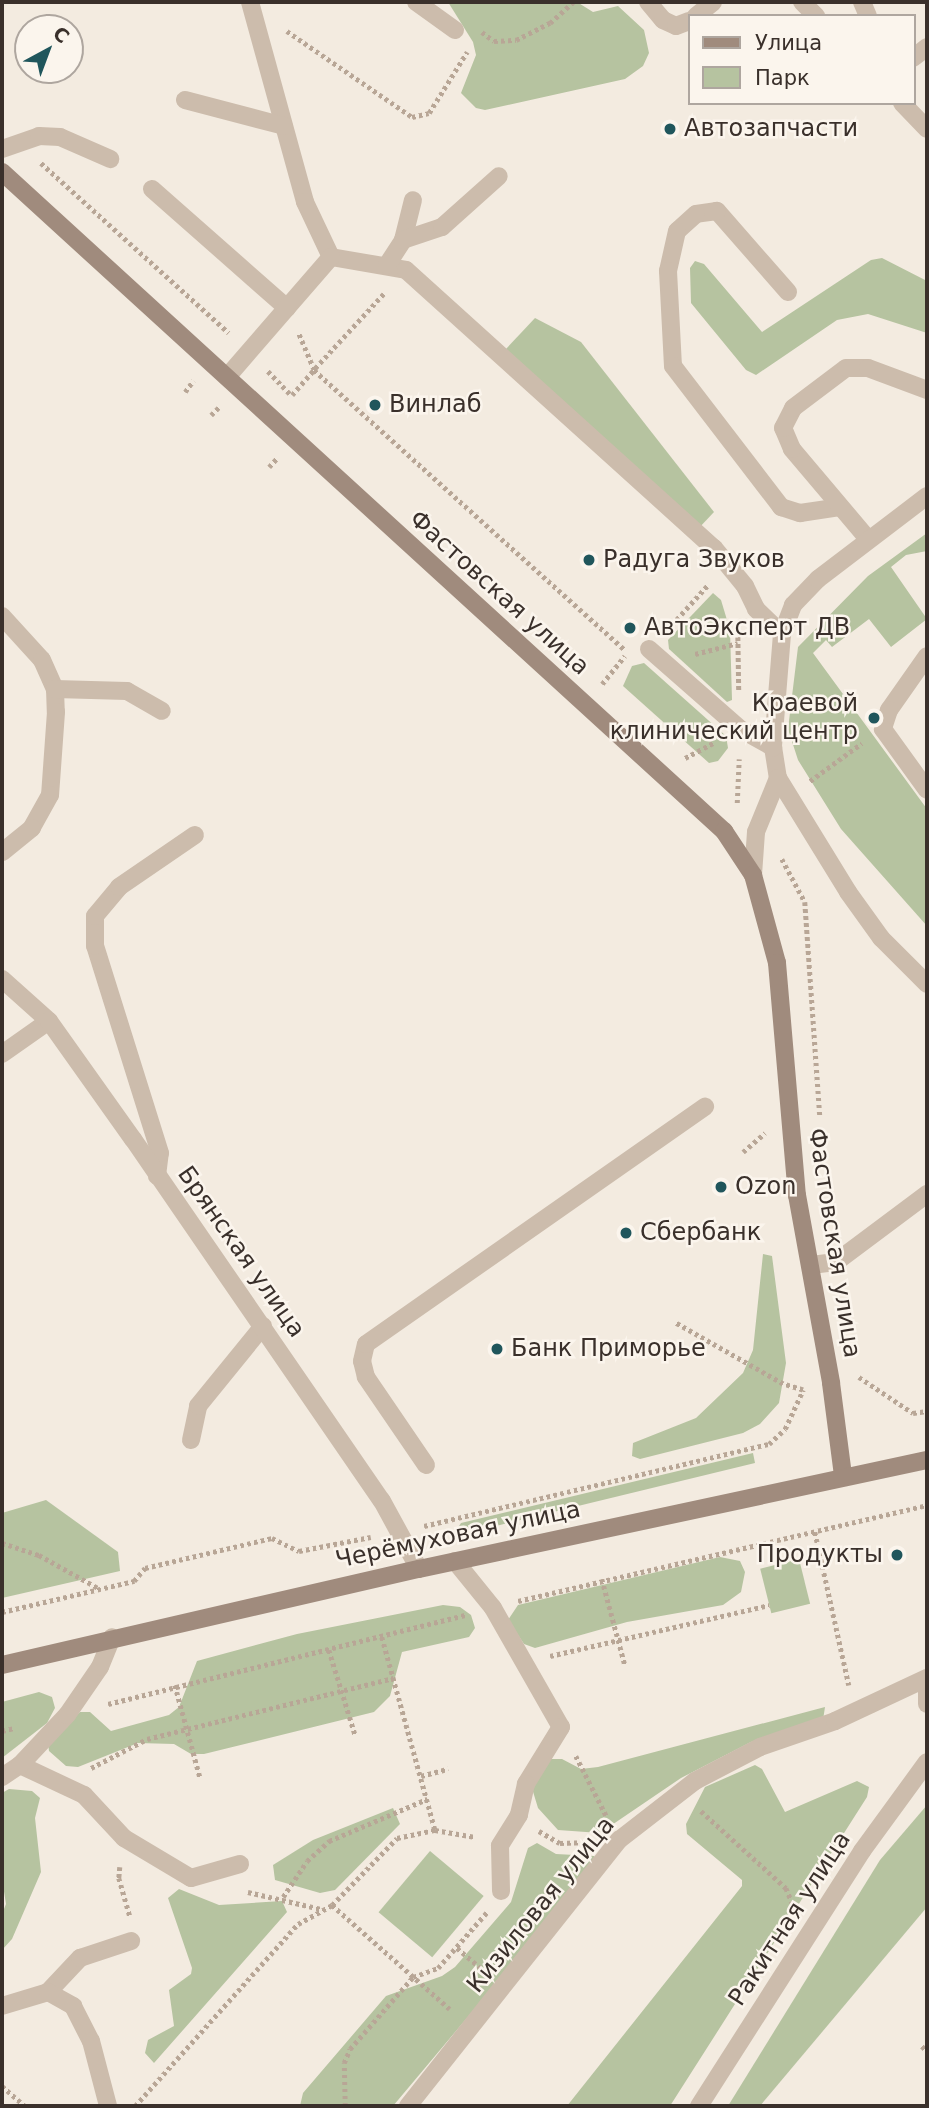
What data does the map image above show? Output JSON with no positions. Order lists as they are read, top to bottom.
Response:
{
  "streets": {
    "main road": ["Фастовская улица", "Черёмуховая улица"],
    "street": ["Брянская улица", "Кизиловая улица", "Ракитная улица"]
  },
  "crossings": [
    ["Фастовская улица", "Черёмуховая улица"],
    ["Брянская улица", "Черёмуховая улица"]
  ],
  "places": [
    "Автозапчасти",
    "Винлаб",
    "Радуга Звуков",
    "АвтоЭксперт ДВ",
    "Краевой клинический центр",
    "Ozon",
    "Сбербанк",
    "Банк Приморье",
    "Продукты"
  ],
  "legend": ["Улица", "Парк"],
  "north": "top right"
}
